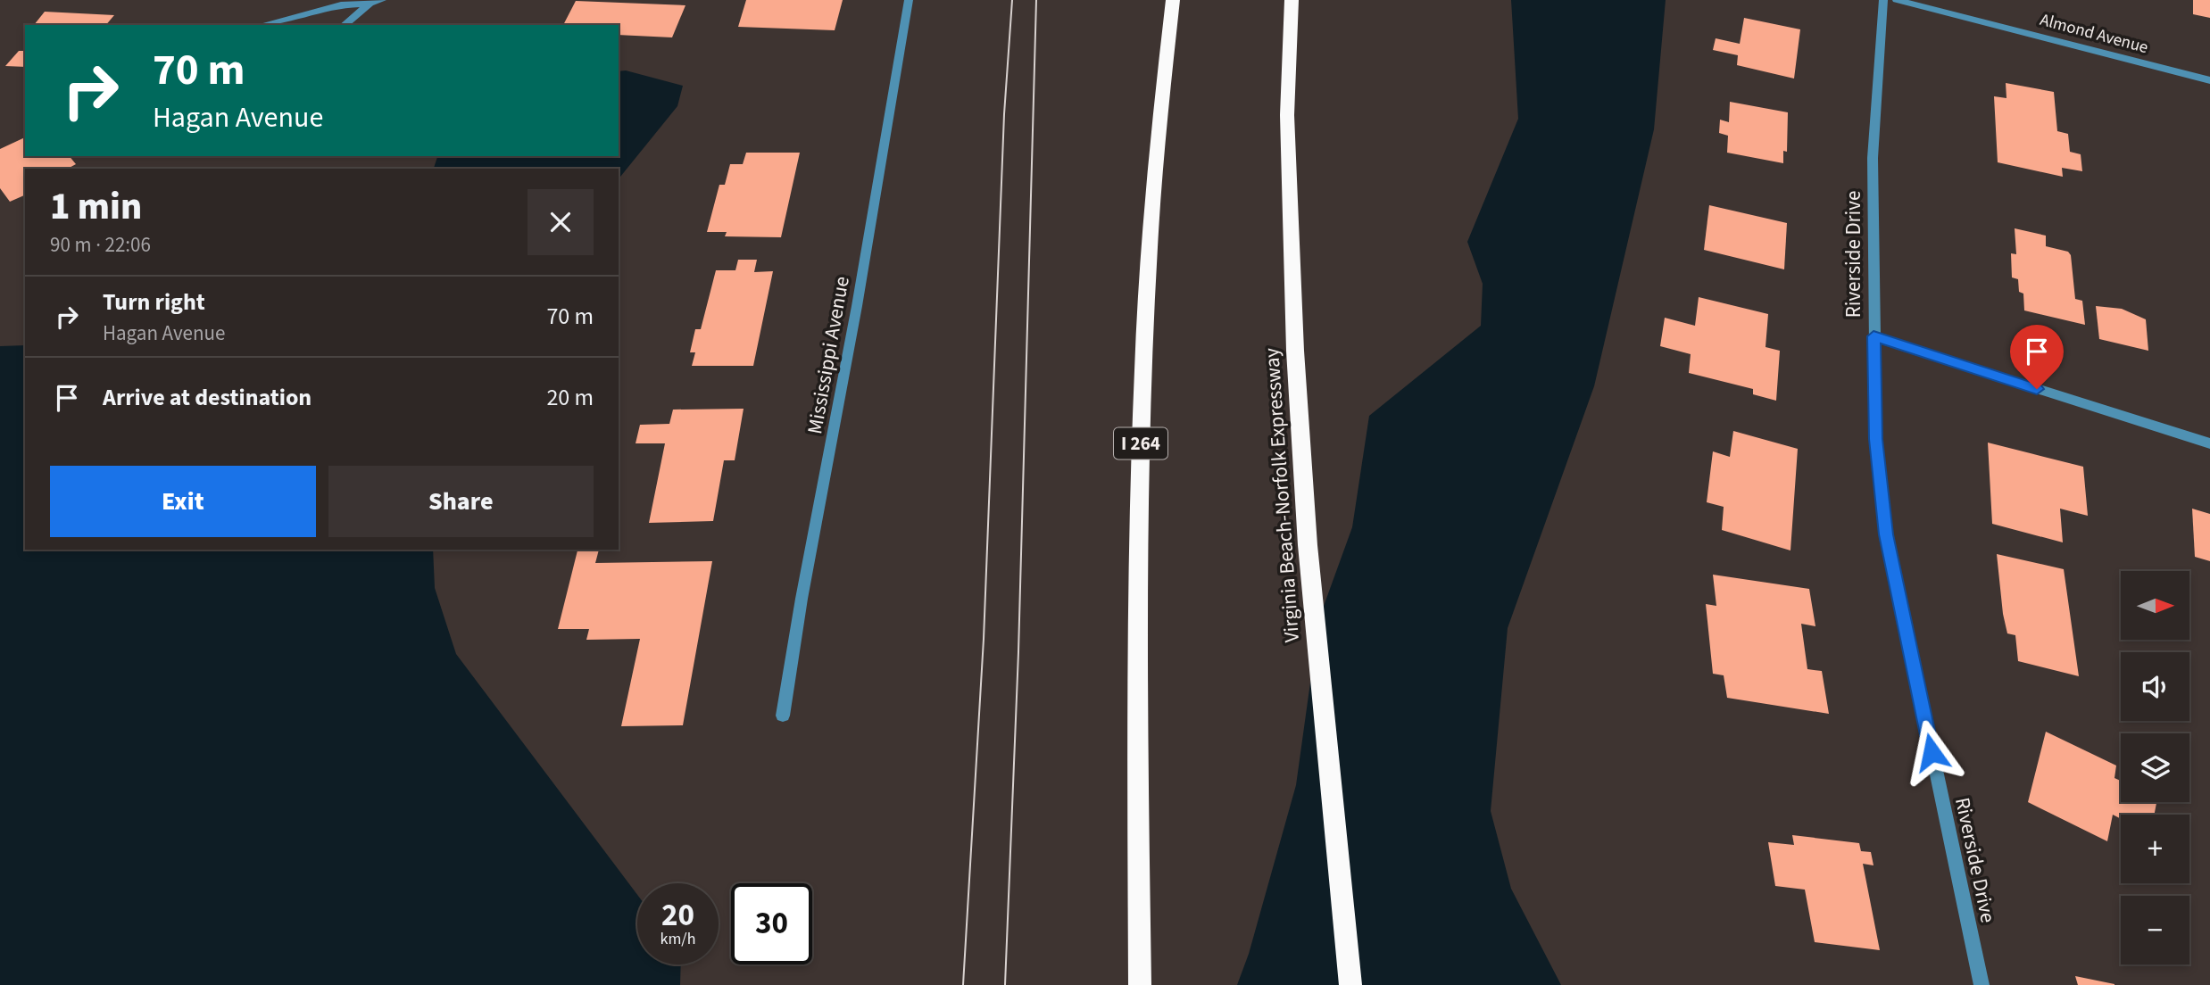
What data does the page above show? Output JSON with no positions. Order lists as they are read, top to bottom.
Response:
{
  "streets": {
    "highway": ["I 264", "Virginia Beach-Norfolk Expressway"],
    "street": ["Almond Avenue", "Riverside Drive", "Mississippi Avenue"]
  },
  "north": "right",
  "page": {
    "turn": ["70 m", "Hagan Avenue"],
    "heading": ["1 min", "90 m · 22:06"],
    "list": [
      {
        "name": "Turn right",
        "note": "Hagan Avenue",
        "value": "70 m"
      },
      {
        "name": "Arrive at destination",
        "value": "20 m"
      }
    ],
    "buttons": ["Exit", "Share"],
    "map_buttons": ["+", "−"],
    "speed": "20 km/h",
    "limit": "30"
  }
}
